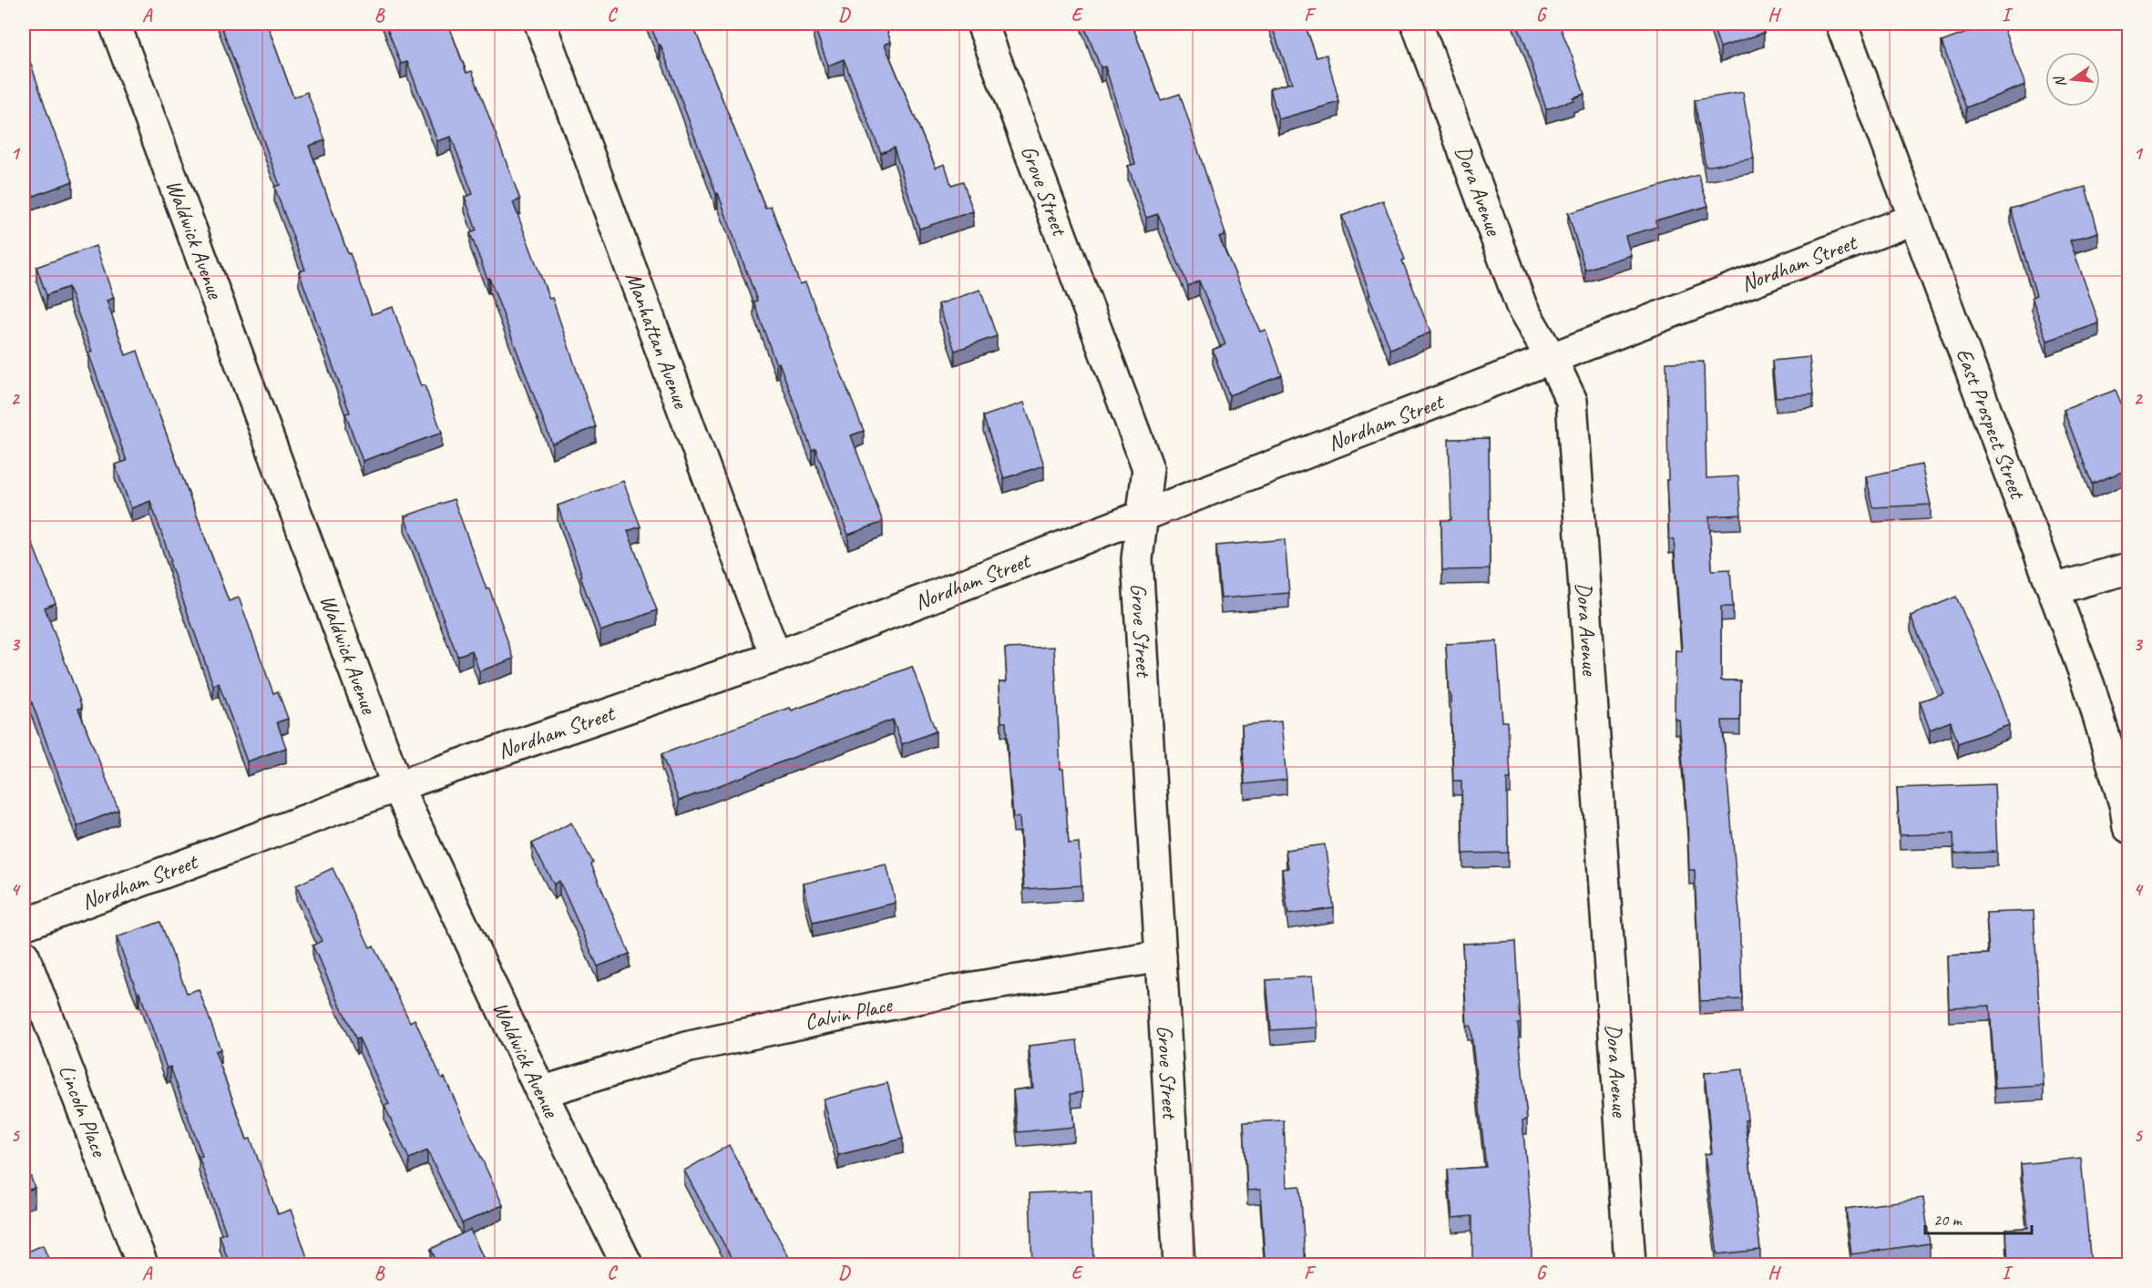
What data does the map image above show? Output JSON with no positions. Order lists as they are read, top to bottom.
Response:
{
  "streets": {
    "street": [
      "Grove Street",
      "Dora Avenue",
      "Waldwick Avenue",
      "Nordham Street",
      "Manhattan Avenue",
      "East Prospect Street",
      "Calvin Place",
      "Lincoln Place"
    ]
  },
  "crossings": [
    ["Grove Street", "Nordham Street"],
    ["Grove Street", "Calvin Place"],
    ["Dora Avenue", "Nordham Street"],
    ["Waldwick Avenue", "Nordham Street"],
    ["Waldwick Avenue", "Calvin Place"],
    ["Nordham Street", "Manhattan Avenue"],
    ["Nordham Street", "East Prospect Street"]
  ],
  "scale_bar": "20 m",
  "north": "left",
  "grid": {
    "columns": [
      "A",
      "B",
      "C",
      "D",
      "E",
      "F",
      "G",
      "H",
      "I"
    ],
    "rows": [
      "1",
      "2",
      "3",
      "4",
      "5"
    ]
  }
}
